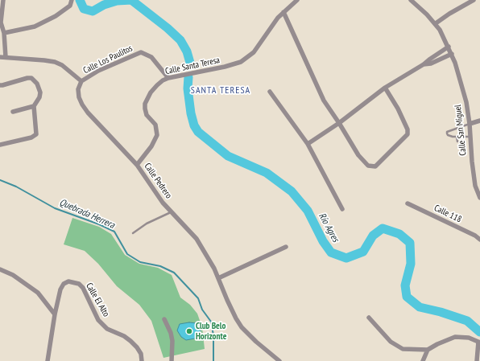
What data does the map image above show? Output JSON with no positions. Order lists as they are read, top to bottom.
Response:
{
  "streets": {
    "street": [
      "Calle Los Paulitos",
      "Calle Santa Teresa",
      "Calle San Miguel",
      "Calle Pedrero",
      "Calle 118",
      "Calle El Alto"
    ]
  },
  "crossings": [
    ["Calle Los Paulitos", "Calle Santa Teresa"],
    ["Calle Los Paulitos", "Calle Pedrero"],
    ["Calle Santa Teresa", "Calle Pedrero"]
  ],
  "districts": ["SANTA TERESA"],
  "water": ["Quebrada Herrera", "Río Agres"],
  "places": ["Club Belo Horizonte"]
}
